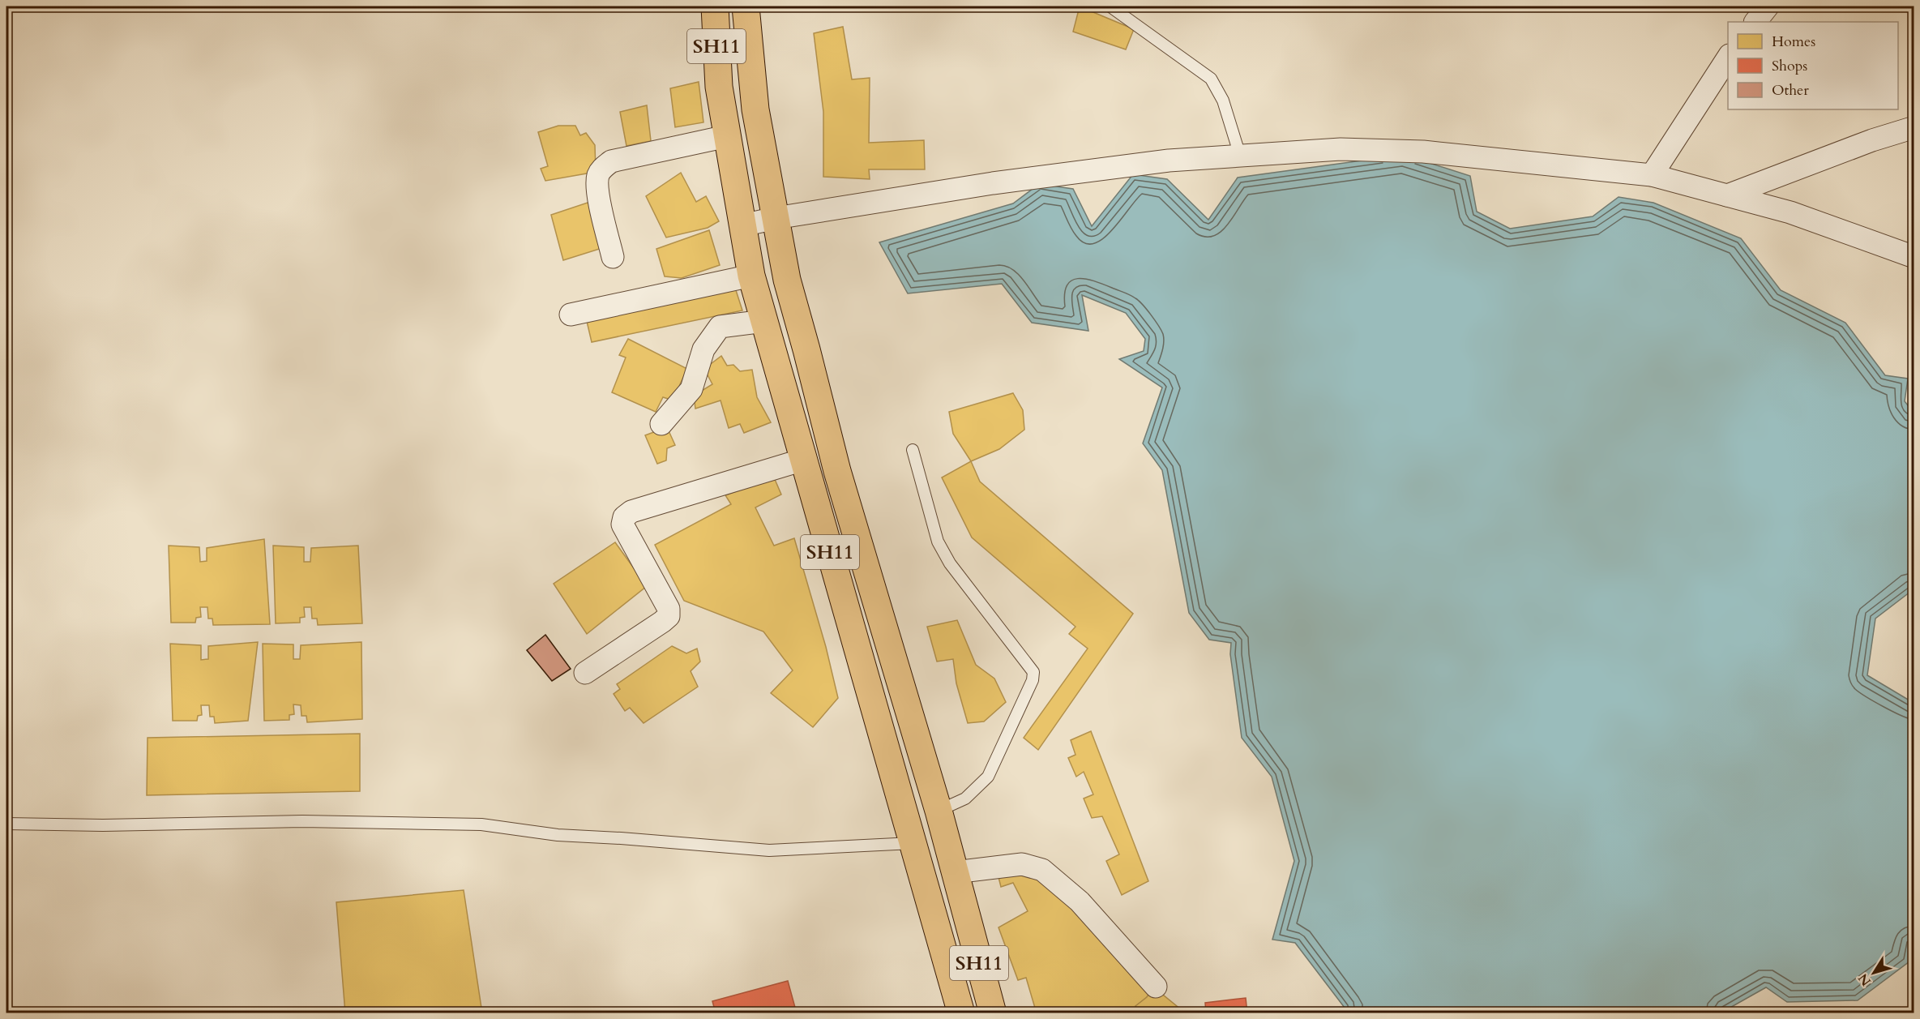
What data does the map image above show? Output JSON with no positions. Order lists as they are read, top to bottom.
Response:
{
  "streets": {
    "main road": ["SH11"]
  },
  "legend": ["Homes", "Shops", "Other"],
  "north": "bottom left"
}
